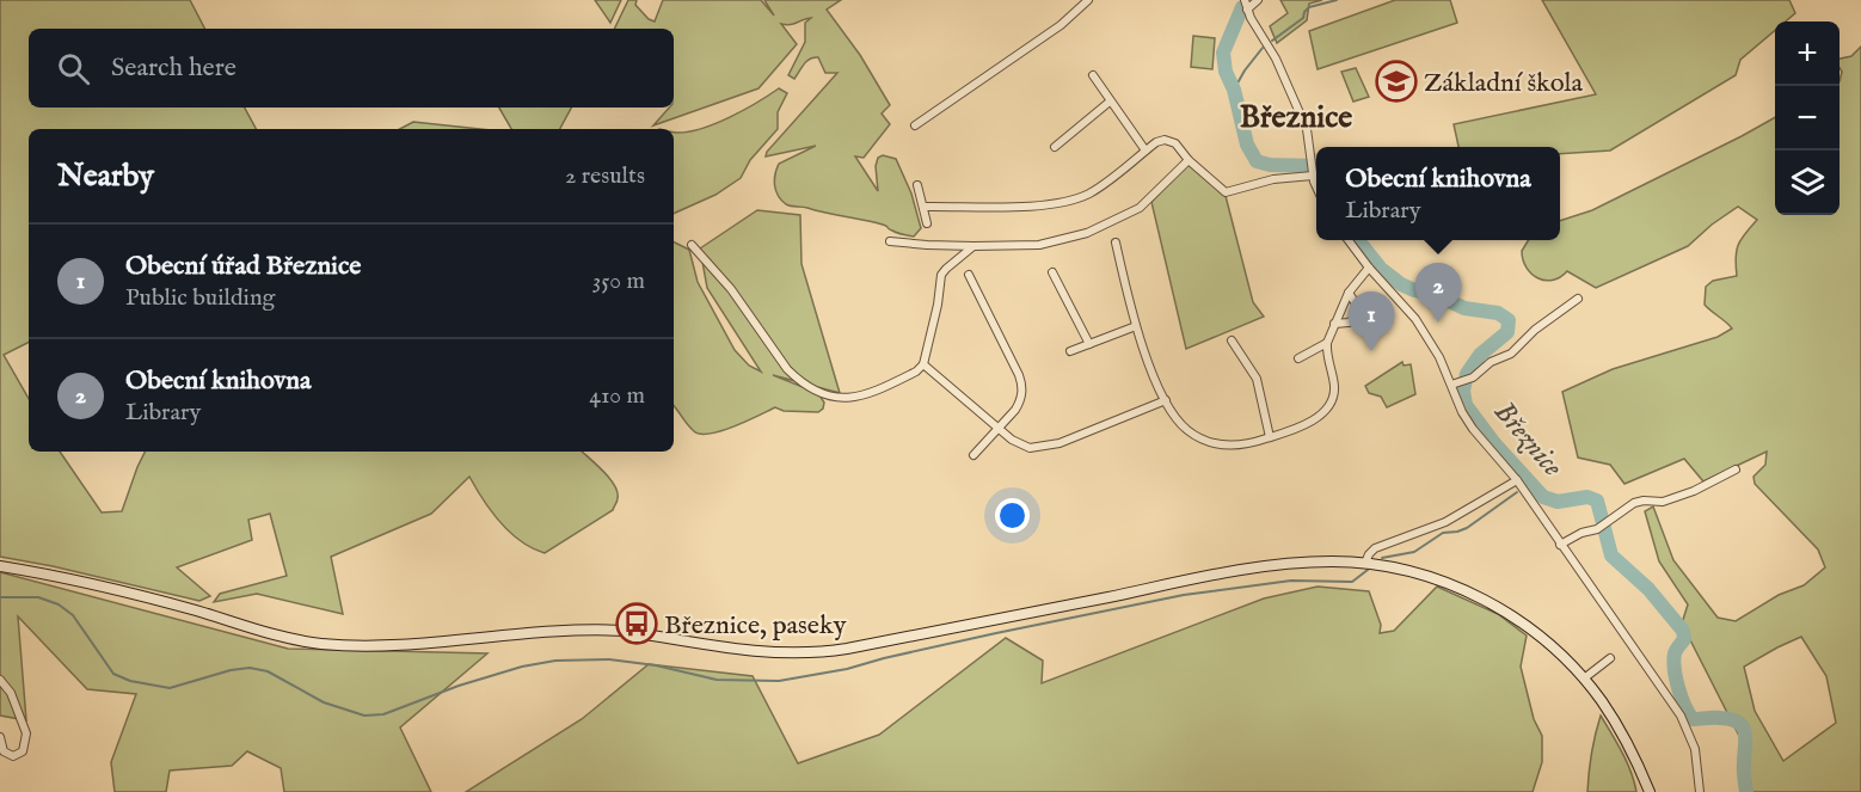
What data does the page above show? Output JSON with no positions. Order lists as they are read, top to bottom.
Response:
{
  "districts": ["Březnice"],
  "water": ["Březnice"],
  "places": {
    "school or university": ["Základní škola"],
    "bus stop": ["Březnice, paseky"]
  },
  "page": {
    "map_buttons": ["+", "−"],
    "search": "Search here",
    "heading": ["Nearby", "2 results"],
    "popup": ["Obecní knihovna", "Library"],
    "list": [
      {
        "mark": "1",
        "name": "Obecní úřad Březnice",
        "note": "Public building",
        "value": "350 m"
      },
      {
        "mark": "2",
        "name": "Obecní knihovna",
        "note": "Library",
        "value": "410 m"
      }
    ],
    "pins": ["2", "1"]
  }
}
